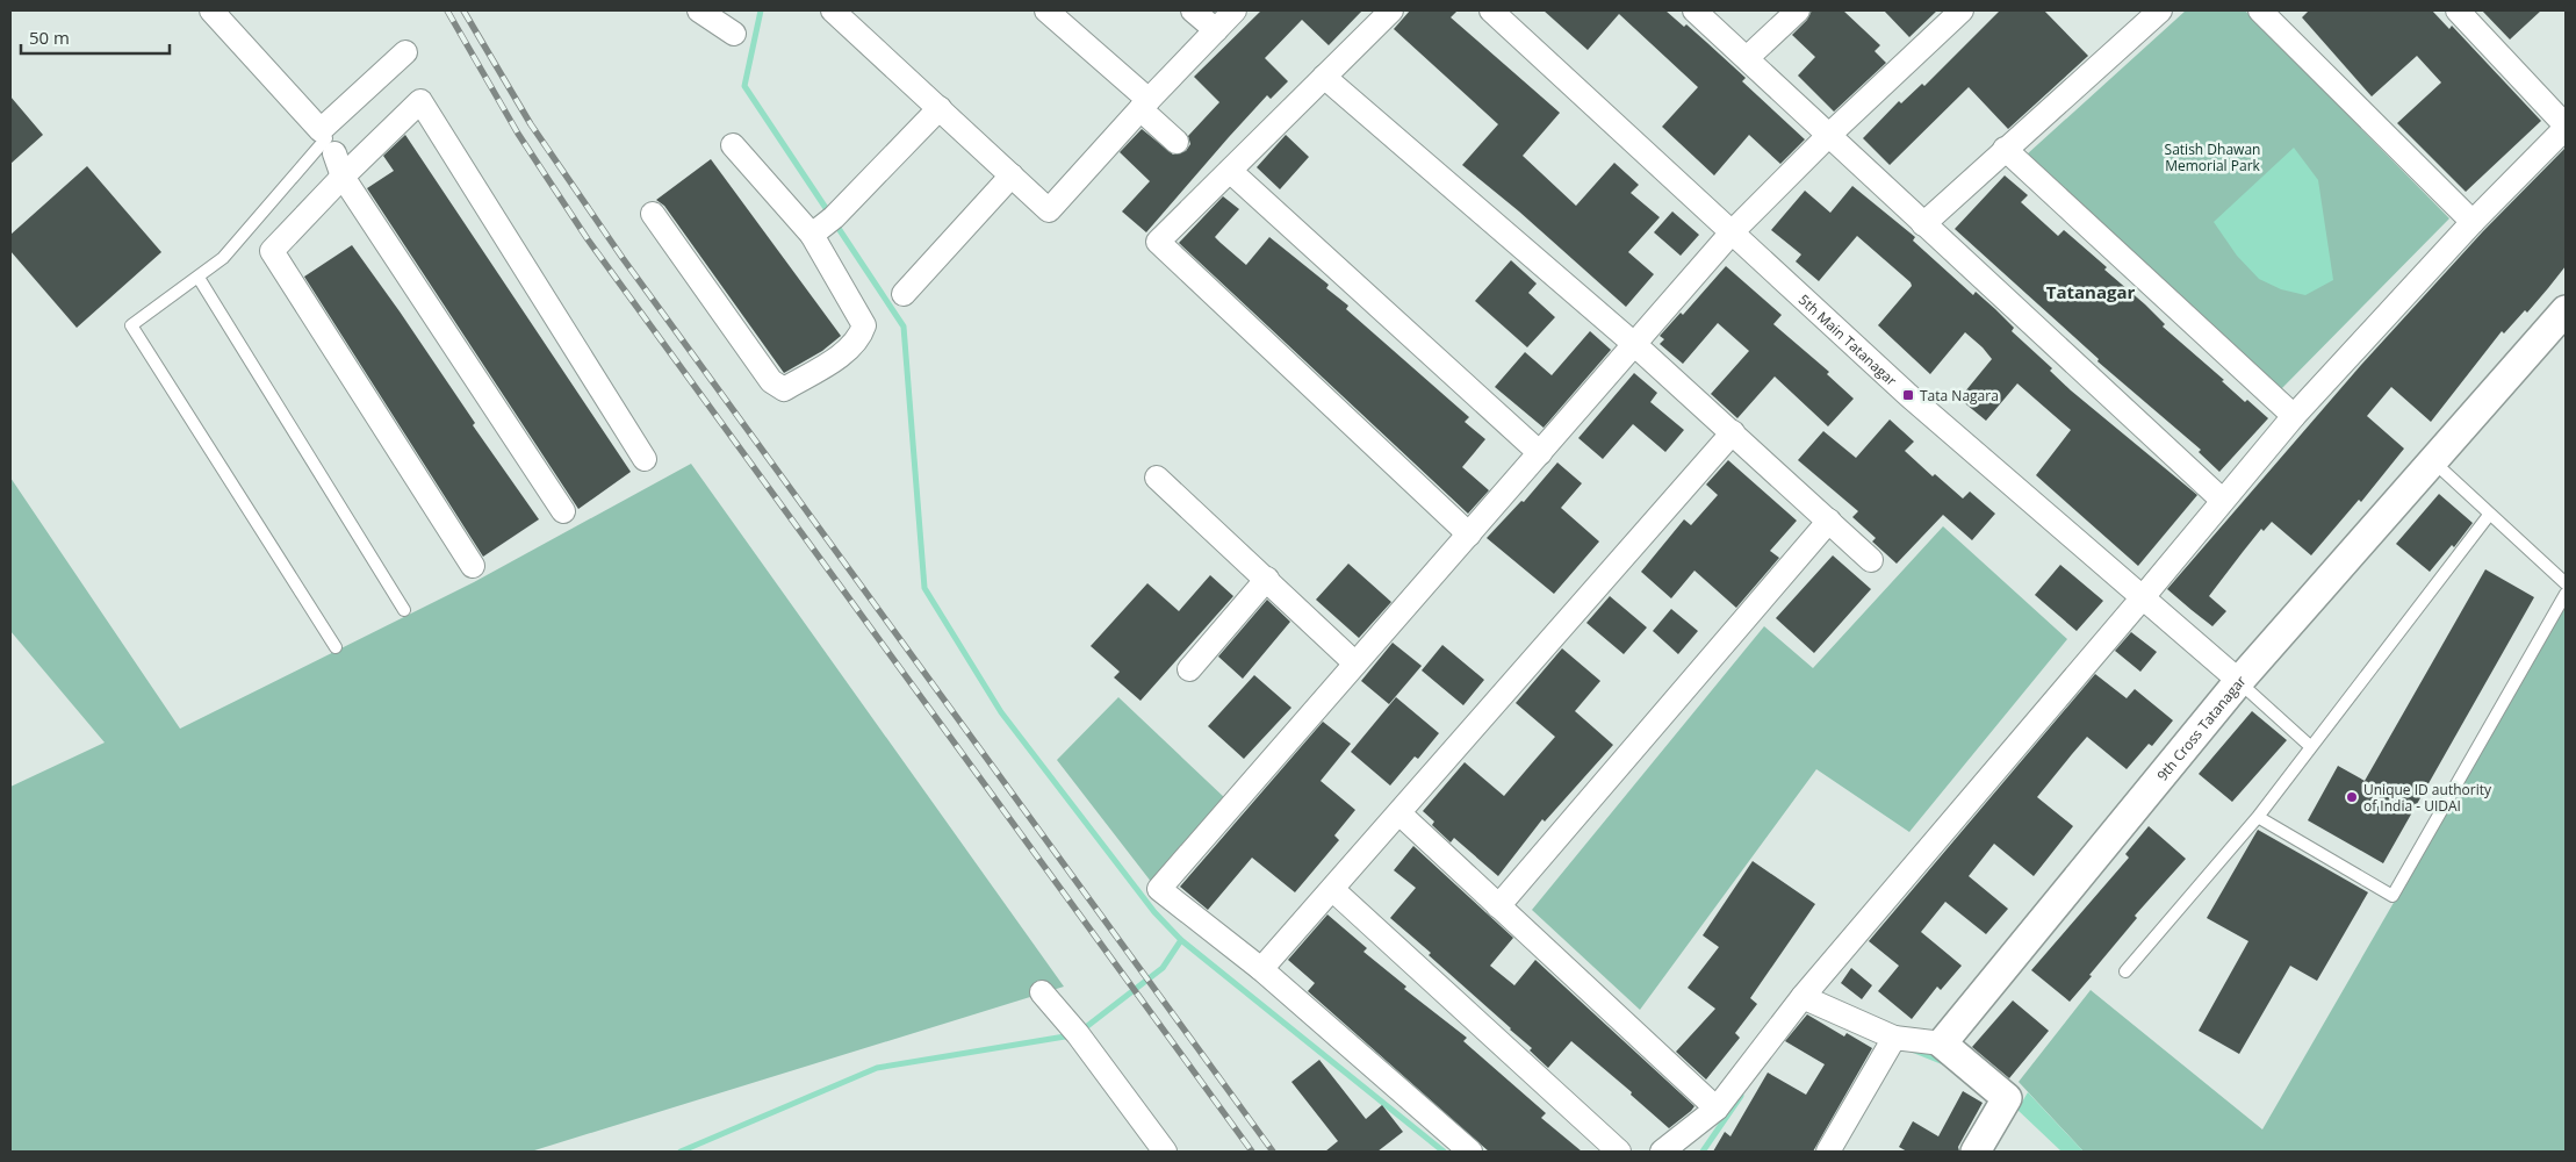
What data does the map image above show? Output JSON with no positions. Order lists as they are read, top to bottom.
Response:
{
  "streets": {
    "street": ["5th Main Tatanagar", "9th Cross Tatanagar"]
  },
  "crossings": [
    ["5th Main Tatanagar", "9th Cross Tatanagar"]
  ],
  "districts": ["Tatanagar"],
  "parks": ["Satish Dhawan Memorial Park"],
  "places": {
    "transit": ["Tata Nagara"],
    "other": ["Unique ID authority of India - UIDAI"]
  },
  "scale_bar": "50 m"
}
